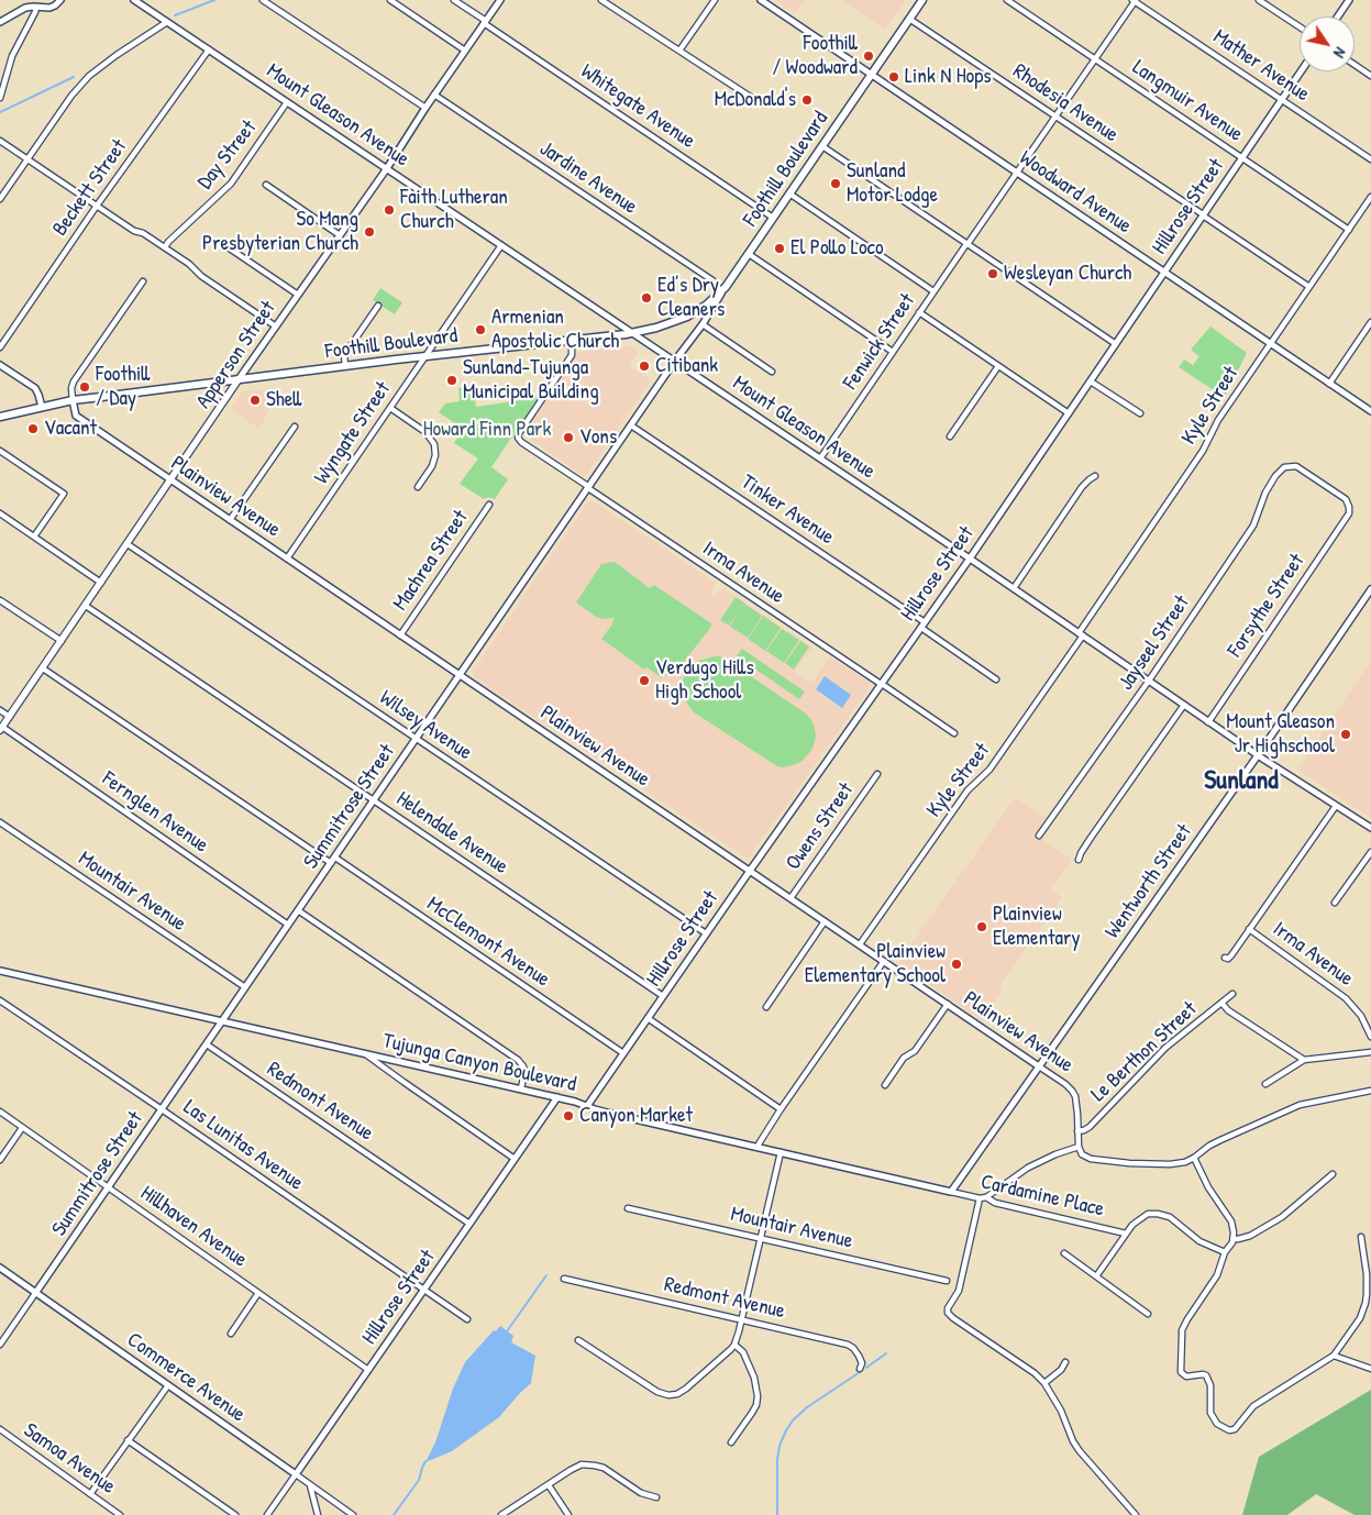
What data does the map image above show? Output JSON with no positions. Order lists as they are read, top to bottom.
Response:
{
  "streets": {
    "main road": ["Foothill Boulevard", "Apperson Street"],
    "street": [
      "Mather Avenue",
      "Langmuir Avenue",
      "Rhodesia Avenue",
      "Whitegate Avenue",
      "Mount Gleason Avenue",
      "Day Street",
      "Jardine Avenue",
      "Beckett Street",
      "Woodward Avenue",
      "Hillrose Street",
      "Fenwick Street",
      "Kyle Street",
      "Wyngate Street",
      "Plainview Avenue",
      "Tinker Avenue",
      "Machrea Street",
      "Irma Avenue",
      "Forsythe Street",
      "Jayseel Street",
      "Wilsey Avenue",
      "Summitrose Street",
      "Fernglen Avenue",
      "Owens Street",
      "Helendale Avenue",
      "Wentworth Street",
      "Mountair Avenue",
      "McClemont Avenue",
      "Le Berthon Street",
      "Tujunga Canyon Boulevard",
      "Redmont Avenue",
      "Las Lunitas Avenue",
      "Cardamine Place",
      "Hillhaven Avenue",
      "Commerce Avenue",
      "Samoa Avenue"
    ]
  },
  "crossings": [
    ["Mather Avenue", "Hillrose Street"],
    ["Mather Avenue", "Fenwick Street"],
    ["Langmuir Avenue", "Hillrose Street"],
    ["Langmuir Avenue", "Fenwick Street"],
    ["Langmuir Avenue", "Kyle Street"],
    ["Rhodesia Avenue", "Foothill Boulevard"],
    ["Rhodesia Avenue", "Hillrose Street"],
    ["Rhodesia Avenue", "Fenwick Street"],
    ["Rhodesia Avenue", "Kyle Street"],
    ["Whitegate Avenue", "Foothill Boulevard"],
    ["Whitegate Avenue", "Apperson Street"],
    ["Mount Gleason Avenue", "Day Street"],
    ["Mount Gleason Avenue", "Foothill Boulevard"],
    ["Mount Gleason Avenue", "Beckett Street"],
    ["Mount Gleason Avenue", "Hillrose Street"],
    ["Mount Gleason Avenue", "Fenwick Street"],
    ["Mount Gleason Avenue", "Apperson Street"],
    ["Mount Gleason Avenue", "Kyle Street"],
    ["Mount Gleason Avenue", "Wyngate Street"],
    ["Mount Gleason Avenue", "Forsythe Street"],
    ["Mount Gleason Avenue", "Jayseel Street"],
    ["Mount Gleason Avenue", "Summitrose Street"],
    ["Mount Gleason Avenue", "Wentworth Street"],
    ["Foothill Boulevard", "Jardine Avenue"],
    ["Foothill Boulevard", "Woodward Avenue"],
    ["Foothill Boulevard", "Apperson Street"],
    ["Foothill Boulevard", "Wyngate Street"],
    ["Foothill Boulevard", "Plainview Avenue"],
    ["Foothill Boulevard", "Irma Avenue"],
    ["Foothill Boulevard", "Summitrose Street"],
    ["Jardine Avenue", "Apperson Street"],
    ["Jardine Avenue", "Summitrose Street"],
    ["Woodward Avenue", "Hillrose Street"],
    ["Woodward Avenue", "Fenwick Street"],
    ["Woodward Avenue", "Kyle Street"],
    ["Hillrose Street", "Plainview Avenue"],
    ["Hillrose Street", "Tinker Avenue"],
    ["Hillrose Street", "Irma Avenue"],
    ["Hillrose Street", "Wilsey Avenue"],
    ["Hillrose Street", "Helendale Avenue"],
    ["Hillrose Street", "McClemont Avenue"],
    ["Hillrose Street", "Tujunga Canyon Boulevard"],
    ["Hillrose Street", "Redmont Avenue"],
    ["Hillrose Street", "Las Lunitas Avenue"],
    ["Hillrose Street", "Hillhaven Avenue"],
    ["Hillrose Street", "Commerce Avenue"],
    ["Apperson Street", "Plainview Avenue"],
    ["Apperson Street", "Wilsey Avenue"],
    ["Apperson Street", "Fernglen Avenue"],
    ["Apperson Street", "Helendale Avenue"],
    ["Apperson Street", "McClemont Avenue"],
    ["Kyle Street", "Plainview Avenue"],
    ["Wyngate Street", "Plainview Avenue"],
    ["Plainview Avenue", "Machrea Street"],
    ["Plainview Avenue", "Summitrose Street"],
    ["Plainview Avenue", "Owens Street"],
    ["Plainview Avenue", "Wentworth Street"],
    ["Plainview Avenue", "Le Berthon Street"],
    ["Tinker Avenue", "Summitrose Street"],
    ["Irma Avenue", "Summitrose Street"],
    ["Forsythe Street", "Jayseel Street"],
    ["Wilsey Avenue", "Summitrose Street"],
    ["Summitrose Street", "Fernglen Avenue"],
    ["Summitrose Street", "Helendale Avenue"],
    ["Summitrose Street", "Mountair Avenue"],
    ["Summitrose Street", "McClemont Avenue"],
    ["Summitrose Street", "Tujunga Canyon Boulevard"],
    ["Summitrose Street", "Redmont Avenue"],
    ["Summitrose Street", "Las Lunitas Avenue"],
    ["Summitrose Street", "Hillhaven Avenue"],
    ["Summitrose Street", "Commerce Avenue"],
    ["Wentworth Street", "Tujunga Canyon Boulevard"],
    ["Wentworth Street", "Cardamine Place"],
    ["Tujunga Canyon Boulevard", "Cardamine Place"]
  ],
  "districts": ["Sunland"],
  "parks": ["Howard Finn Park"],
  "places": [
    "Foothill / Woodward",
    "Link N Hops",
    "McDonald's",
    "Sunland Motor Lodge",
    "Faith Lutheran Church",
    "So Mang Presbyterian Church",
    "El Pollo Loco",
    "Wesleyan Church",
    "Ed’s Dry Cleaners",
    "Armenian Apostolic Church",
    "Citibank",
    "Sunland-Tujunga Municipal Building",
    "Foothill / Day",
    "Shell",
    "Vacant",
    "Vons",
    "Verdugo Hills High School",
    "Mount Gleason Jr Highschool",
    "Plainview Elementary",
    "Plainview Elementary School",
    "Canyon Market"
  ],
  "north": "bottom right"
}
